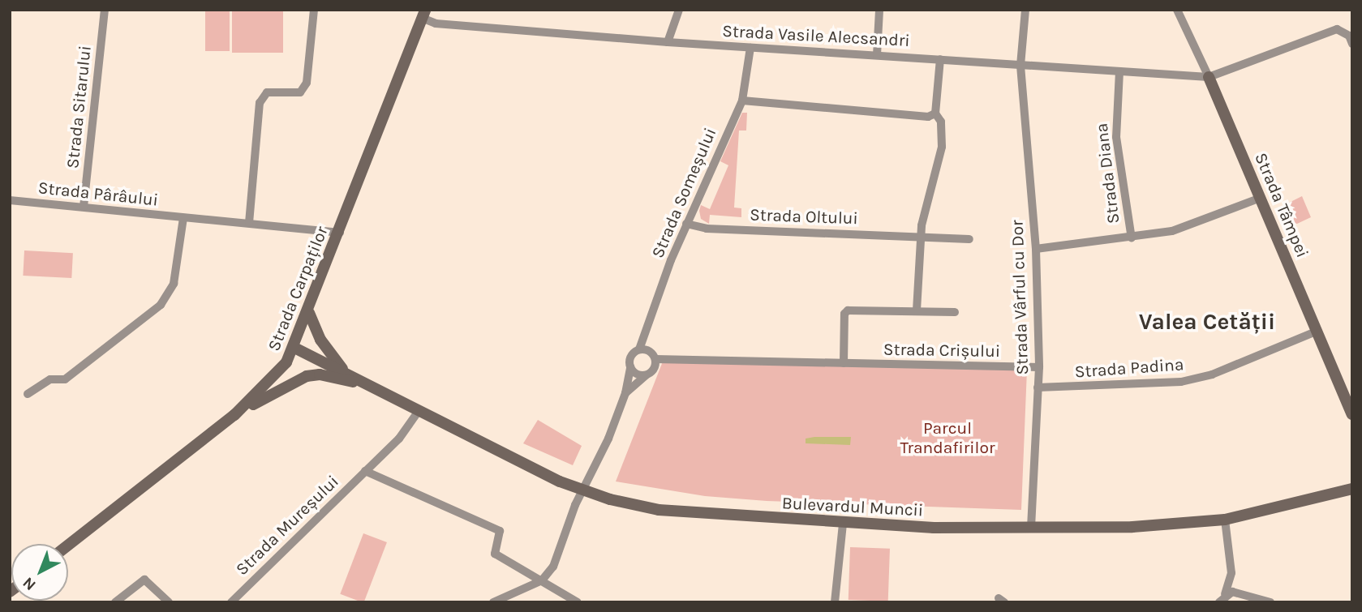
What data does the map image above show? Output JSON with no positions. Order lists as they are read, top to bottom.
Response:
{
  "streets": {
    "main road": ["Strada Tâmpei", "Strada Carpaților", "Bulevardul Muncii"],
    "street": [
      "Strada Vasile Alecsandri",
      "Strada Sitarului",
      "Strada Diana",
      "Strada Someșului",
      "Strada Pârâului",
      "Strada Oltului",
      "Strada Vârful cu Dor",
      "Strada Crișului",
      "Strada Padina",
      "Strada Mureșului"
    ]
  },
  "crossings": [
    ["Strada Vasile Alecsandri", "Strada Diana"],
    ["Strada Vasile Alecsandri", "Strada Someșului"],
    ["Strada Vasile Alecsandri", "Strada Tâmpei"],
    ["Strada Vasile Alecsandri", "Strada Carpaților"],
    ["Strada Vasile Alecsandri", "Strada Vârful cu Dor"],
    ["Strada Sitarului", "Strada Pârâului"],
    ["Strada Someșului", "Strada Oltului"],
    ["Strada Someșului", "Strada Crișului"],
    ["Strada Someșului", "Bulevardul Muncii"],
    ["Strada Pârâului", "Strada Carpaților"],
    ["Strada Tâmpei", "Strada Padina"],
    ["Strada Carpaților", "Bulevardul Muncii"],
    ["Strada Vârful cu Dor", "Strada Crișului"],
    ["Strada Vârful cu Dor", "Strada Padina"],
    ["Strada Vârful cu Dor", "Bulevardul Muncii"],
    ["Bulevardul Muncii", "Strada Mureșului"]
  ],
  "districts": ["Valea Cetății"],
  "parks": ["Parcul Trandafirilor"],
  "north": "bottom left"
}
